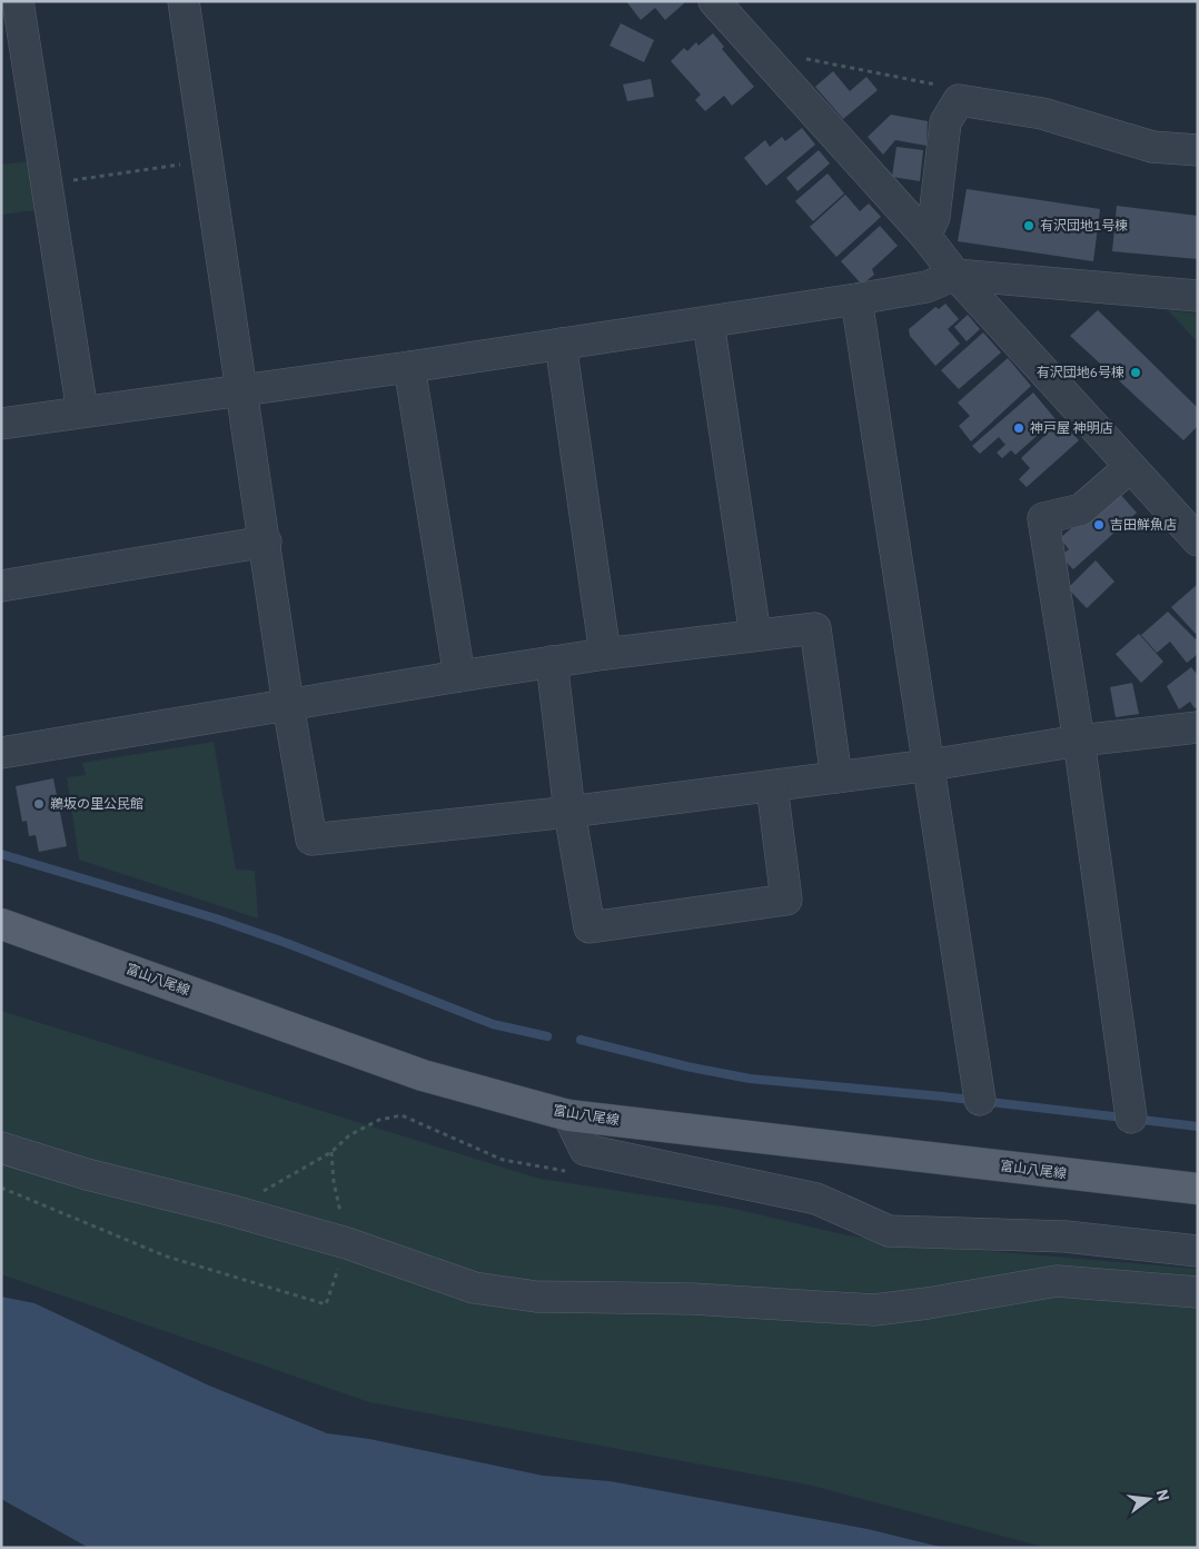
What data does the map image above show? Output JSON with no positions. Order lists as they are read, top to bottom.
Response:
{
  "streets": {
    "main road": ["富山八尾線"]
  },
  "places": [
    "有沢団地1号棟",
    "有沢団地6号棟",
    "神戸屋 神明店",
    "吉田鮮魚店",
    "鵜坂の里公民館"
  ],
  "north": "right"
}
